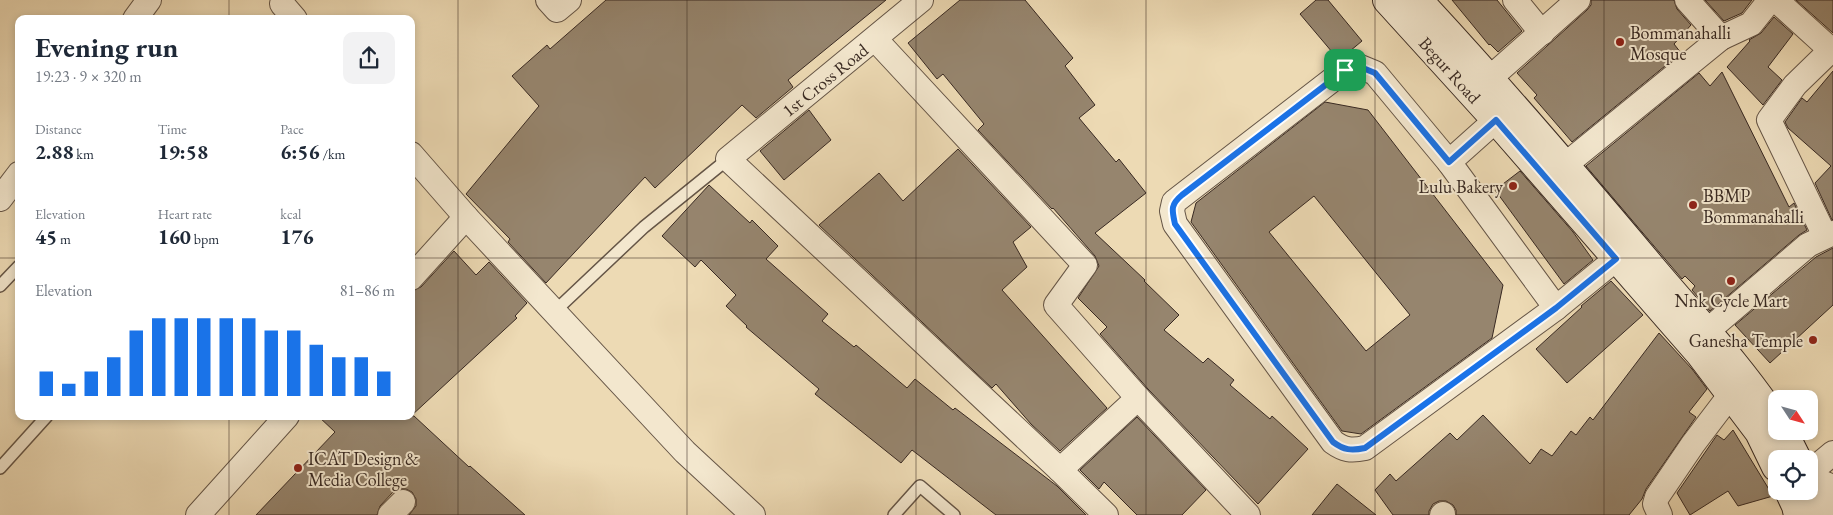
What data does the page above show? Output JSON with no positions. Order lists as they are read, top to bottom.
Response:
{
  "streets": {
    "main road": ["Begur Road"],
    "street": ["1st Cross Road"]
  },
  "places": [
    "Bommanahalli Mosque",
    "Lulu Bakery",
    "BBMP Bommanahalli",
    "Nnk Cycle Mart",
    "Ganesha Temple",
    "ICAT Design & Media College"
  ],
  "north": "bottom right",
  "page": {
    "heading": ["Evening run", "19:23 · 9 × 320 m"],
    "stats": [
      ["Distance", "2.88 km"],
      ["Time", "19:58"],
      ["Pace", "6:56 /km"],
      ["Elevation", "45 m"],
      ["Heart rate", "160 bpm"],
      ["kcal", "176"]
    ],
    "chart": ["Elevation", "81–86 m"]
  }
}
